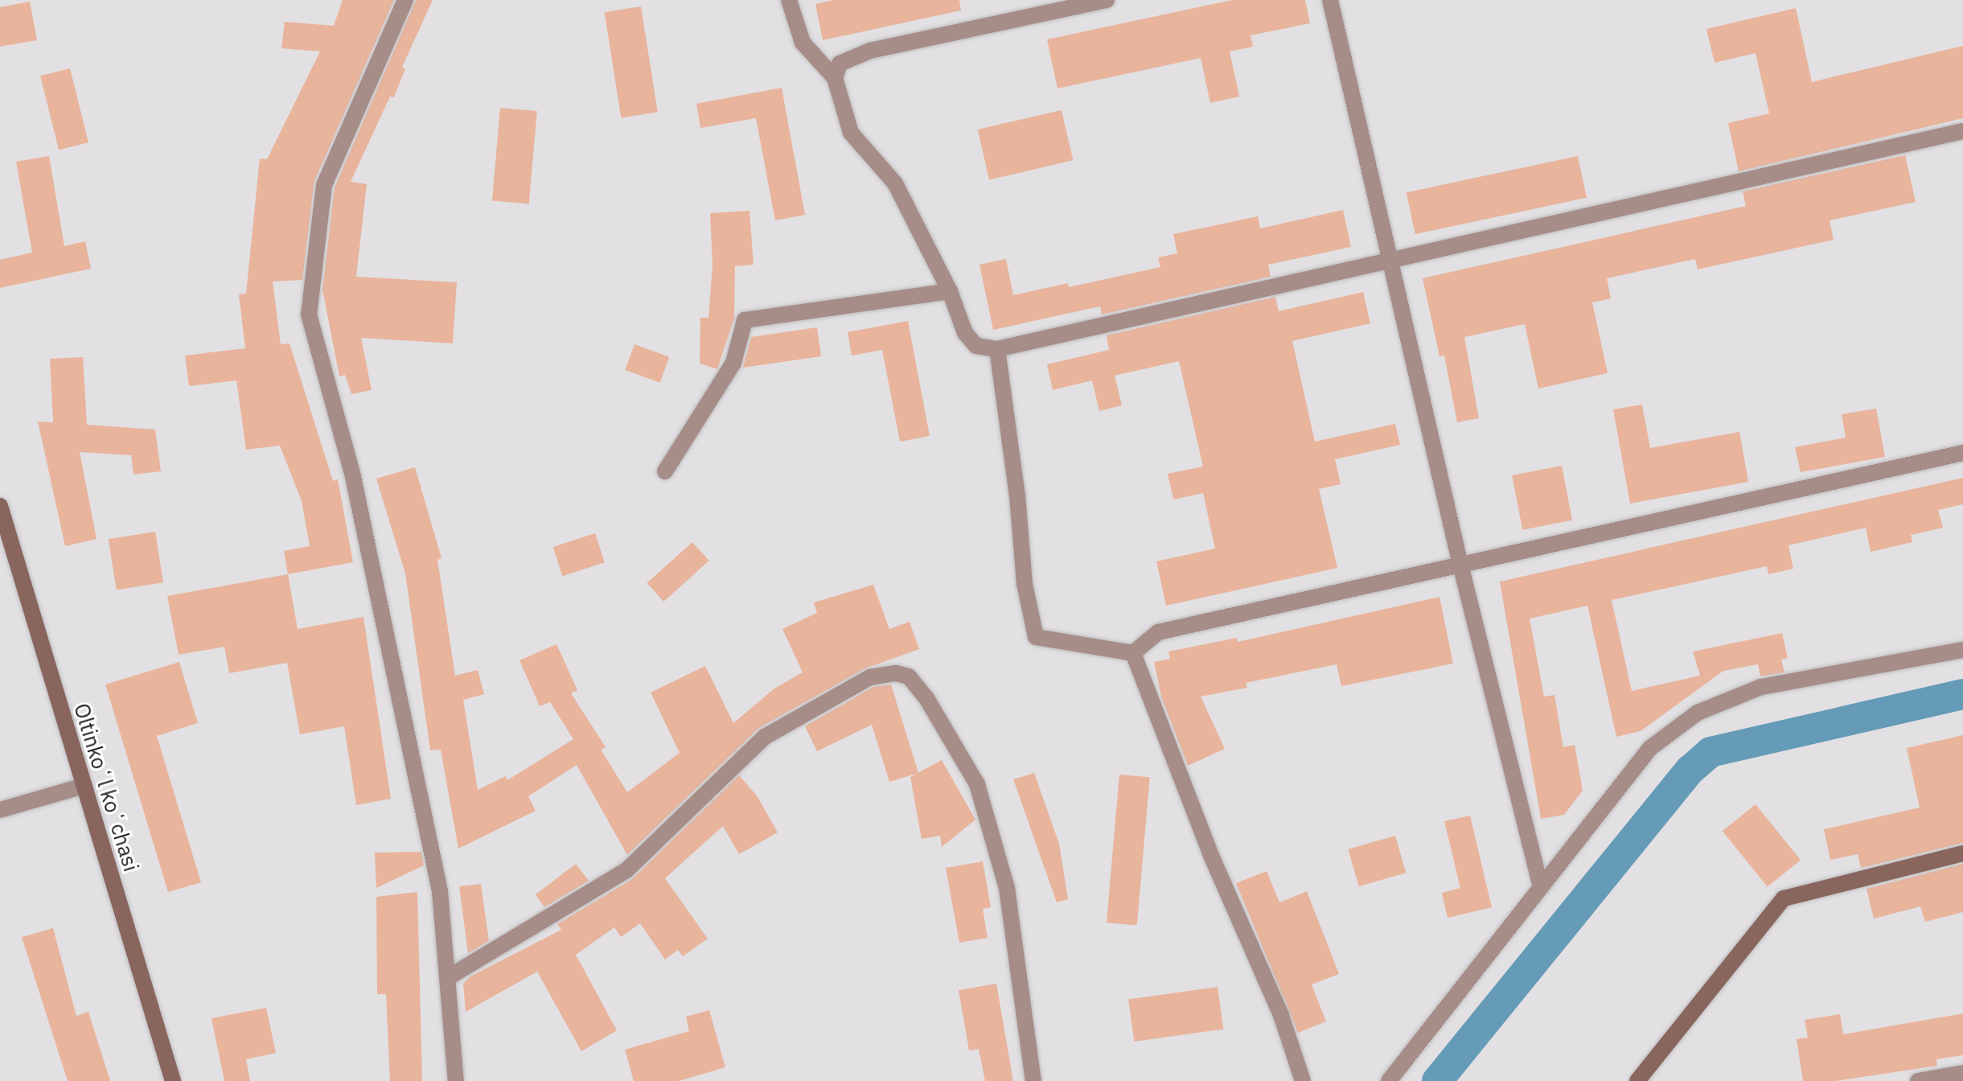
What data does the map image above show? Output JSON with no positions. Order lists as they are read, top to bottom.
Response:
{
  "streets": {
    "main road": ["Oltinkoʻl koʻchasi"]
  }
}
